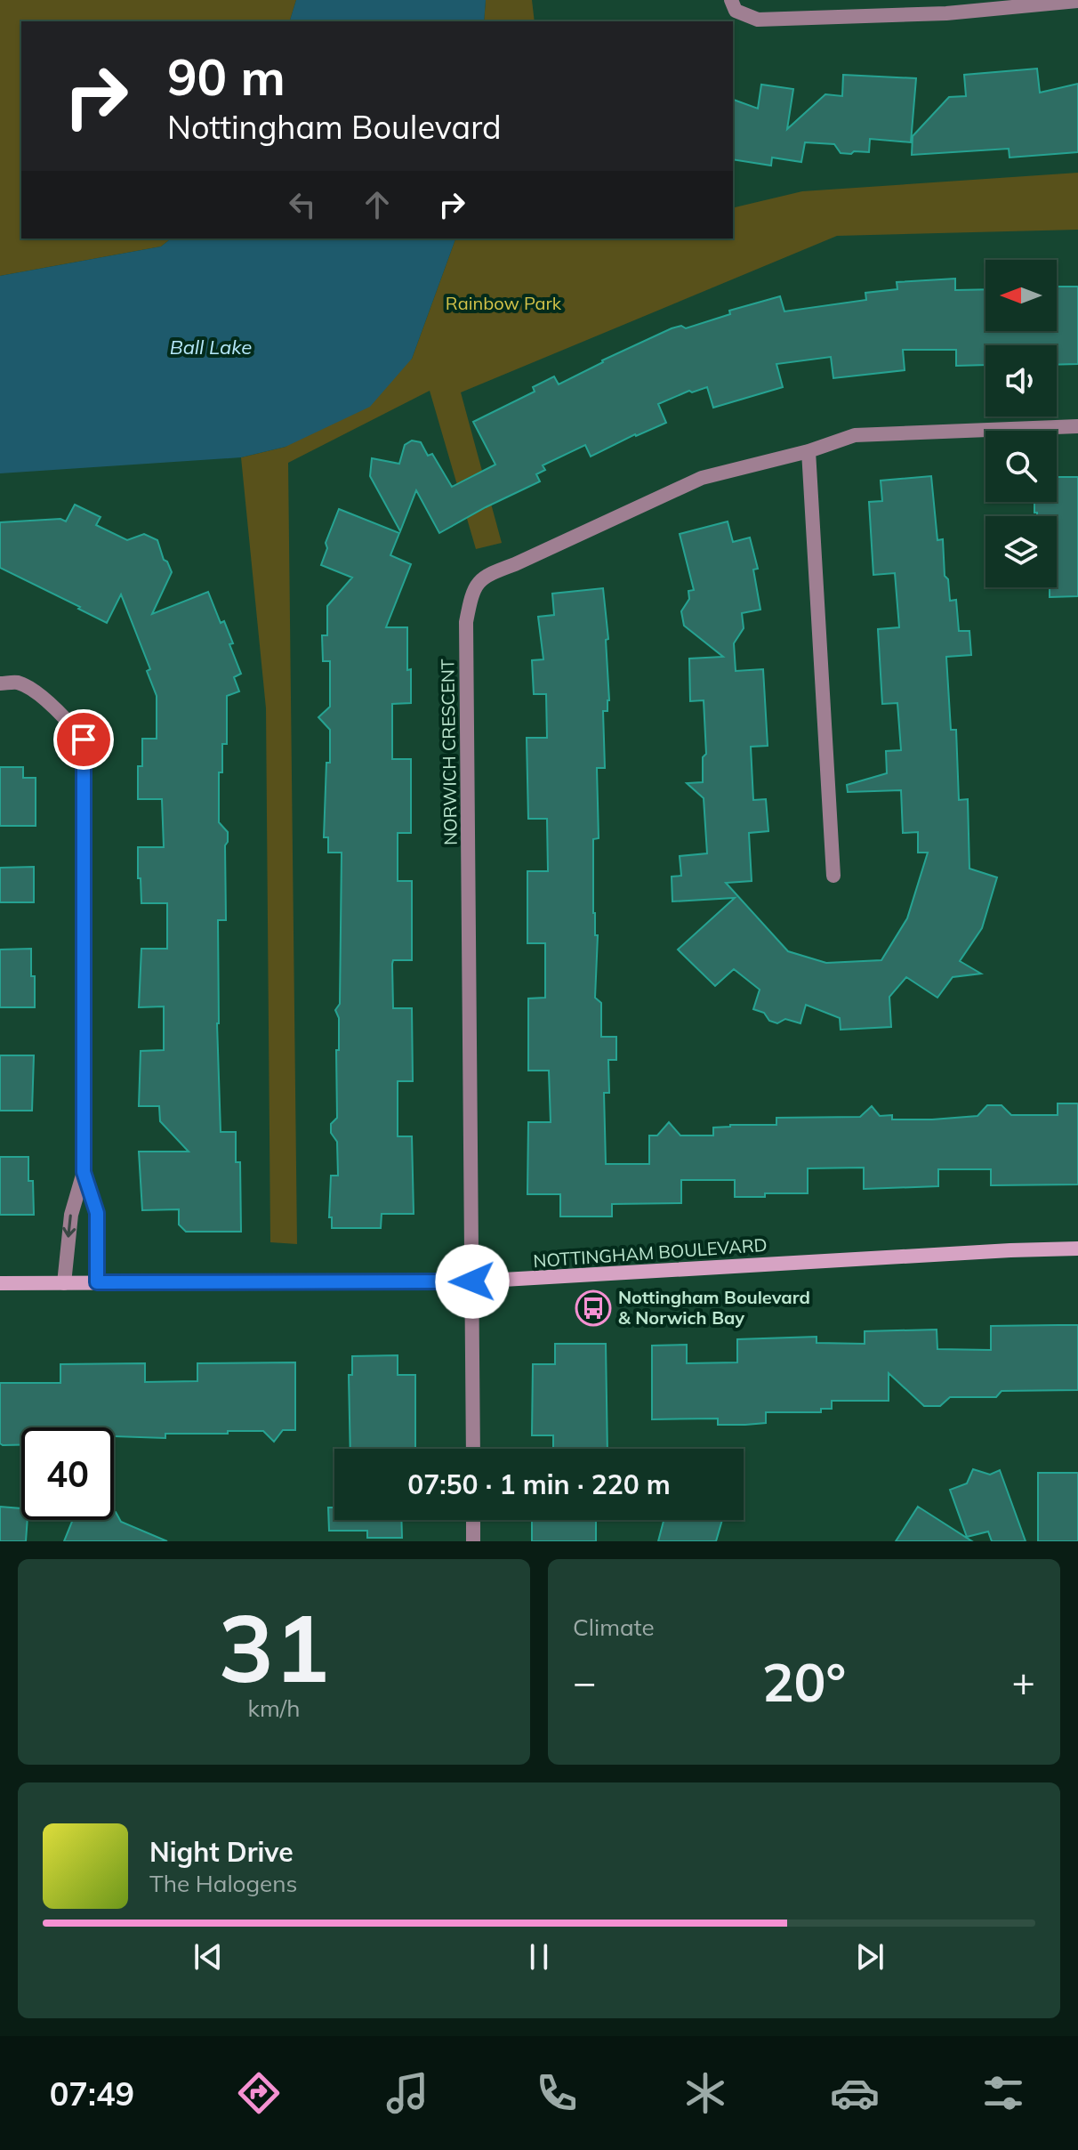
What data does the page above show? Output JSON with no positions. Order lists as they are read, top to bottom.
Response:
{
  "streets": {
    "street": ["NORWICH CRESCENT", "NOTTINGHAM BOULEVARD"]
  },
  "crossings": [
    ["NORWICH CRESCENT", "NOTTINGHAM BOULEVARD"]
  ],
  "water": ["Ball Lake"],
  "parks": ["Rainbow Park"],
  "places": {
    "bus stop": ["Nottingham Boulevard & Norwich Bay"]
  },
  "north": "left",
  "page": {
    "turn": ["90 m", "Nottingham Boulevard"],
    "limit": "40",
    "trip": "07:50 · 1 min · 220 m",
    "tile": [
      ["31", "km/h"],
      "Climate"
    ],
    "heat": ["−", "20°", "+"],
    "song": ["Night Drive", "The Halogens"],
    "tabs": "07:49"
  }
}
